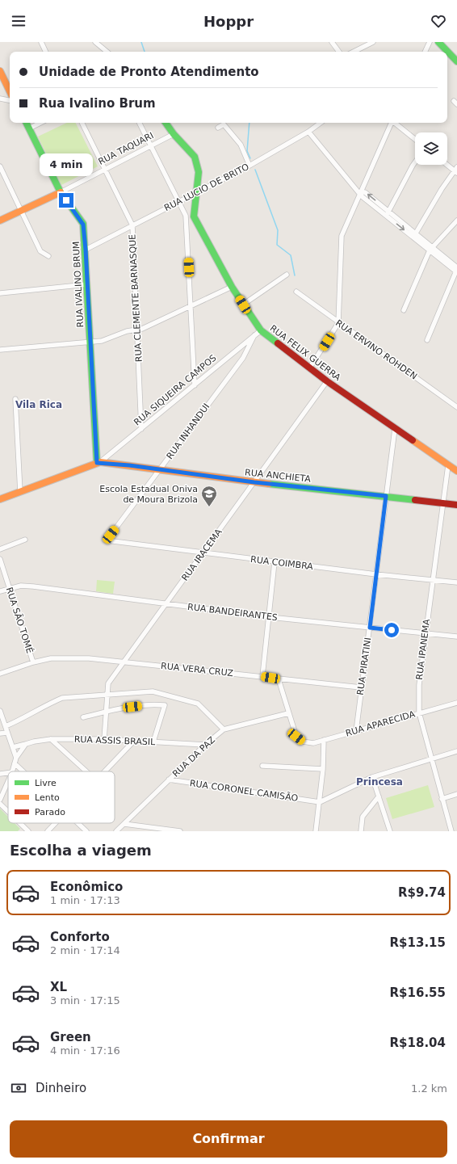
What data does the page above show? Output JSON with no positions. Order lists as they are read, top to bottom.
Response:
{
  "streets": {
    "street": [
      "RUA TAQUARI",
      "RUA LUCIO DE BRITO",
      "RUA IVALINO BRUM",
      "RUA CLEMENTE BARNASQUE",
      "RUA ERVINO ROHDEN",
      "RUA FELIX GUERRA",
      "RUA SIQUEIRA CAMPOS",
      "RUA INHANDUI",
      "RUA ANCHIETA",
      "RUA IRACEMA",
      "RUA COIMBRA",
      "RUA BANDEIRANTES",
      "RUA SÃO TOMÉ",
      "RUA IPANEMA",
      "RUA PIRATINI",
      "RUA VERA CRUZ",
      "RUA APARECIDA",
      "RUA ASSIS BRASIL",
      "RUA DA PAZ",
      "RUA CORONEL CAMISÃO"
    ]
  },
  "crossings": [
    ["RUA TAQUARI", "RUA IVALINO BRUM"],
    ["RUA TAQUARI", "RUA CLEMENTE BARNASQUE"],
    ["RUA TAQUARI", "RUA FELIX GUERRA"],
    ["RUA LUCIO DE BRITO", "RUA IVALINO BRUM"],
    ["RUA LUCIO DE BRITO", "RUA CLEMENTE BARNASQUE"],
    ["RUA LUCIO DE BRITO", "RUA FELIX GUERRA"],
    ["RUA IVALINO BRUM", "RUA SIQUEIRA CAMPOS"],
    ["RUA IVALINO BRUM", "RUA ANCHIETA"],
    ["RUA CLEMENTE BARNASQUE", "RUA SIQUEIRA CAMPOS"],
    ["RUA FELIX GUERRA", "RUA SIQUEIRA CAMPOS"],
    ["RUA FELIX GUERRA", "RUA IRACEMA"],
    ["RUA FELIX GUERRA", "RUA IPANEMA"],
    ["RUA FELIX GUERRA", "RUA PIRATINI"],
    ["RUA SIQUEIRA CAMPOS", "RUA INHANDUI"],
    ["RUA SIQUEIRA CAMPOS", "RUA ANCHIETA"],
    ["RUA INHANDUI", "RUA ANCHIETA"],
    ["RUA INHANDUI", "RUA COIMBRA"],
    ["RUA ANCHIETA", "RUA IRACEMA"],
    ["RUA ANCHIETA", "RUA IPANEMA"],
    ["RUA ANCHIETA", "RUA PIRATINI"],
    ["RUA IRACEMA", "RUA COIMBRA"],
    ["RUA IRACEMA", "RUA BANDEIRANTES"],
    ["RUA IRACEMA", "RUA VERA CRUZ"],
    ["RUA IRACEMA", "RUA ASSIS BRASIL"],
    ["RUA COIMBRA", "RUA IPANEMA"],
    ["RUA COIMBRA", "RUA PIRATINI"],
    ["RUA BANDEIRANTES", "RUA SÃO TOMÉ"],
    ["RUA BANDEIRANTES", "RUA IPANEMA"],
    ["RUA BANDEIRANTES", "RUA PIRATINI"],
    ["RUA SÃO TOMÉ", "RUA VERA CRUZ"],
    ["RUA IPANEMA", "RUA APARECIDA"],
    ["RUA PIRATINI", "RUA VERA CRUZ"],
    ["RUA PIRATINI", "RUA APARECIDA"],
    ["RUA APARECIDA", "RUA DA PAZ"],
    ["RUA ASSIS BRASIL", "RUA DA PAZ"],
    ["RUA DA PAZ", "RUA CORONEL CAMISÃO"]
  ],
  "districts": ["Vila Rica", "Princesa"],
  "places": {
    "school or university": ["Escola Estadual Oniva de Moura Brizola"]
  },
  "legend": ["Livre", "Lento", "Parado"],
  "page": {
    "header": "Hoppr",
    "banner": ["Unidade de Pronto Atendimento", "Rua Ivalino Brum"],
    "bubble": "4 min",
    "heading": "Escolha a viagem",
    "list": [
      {
        "name": "Econômico",
        "note": "1 min · 17:13",
        "value": "R$9.74"
      },
      {
        "name": "Conforto",
        "note": "2 min · 17:14",
        "value": "R$13.15"
      },
      {
        "name": "XL",
        "note": "3 min · 17:15",
        "value": "R$16.55"
      },
      {
        "name": "Green",
        "note": "4 min · 17:16",
        "value": "R$18.04"
      }
    ],
    "pay": ["Dinheiro", "1.2 km"],
    "buttons": "Confirmar"
  }
}
